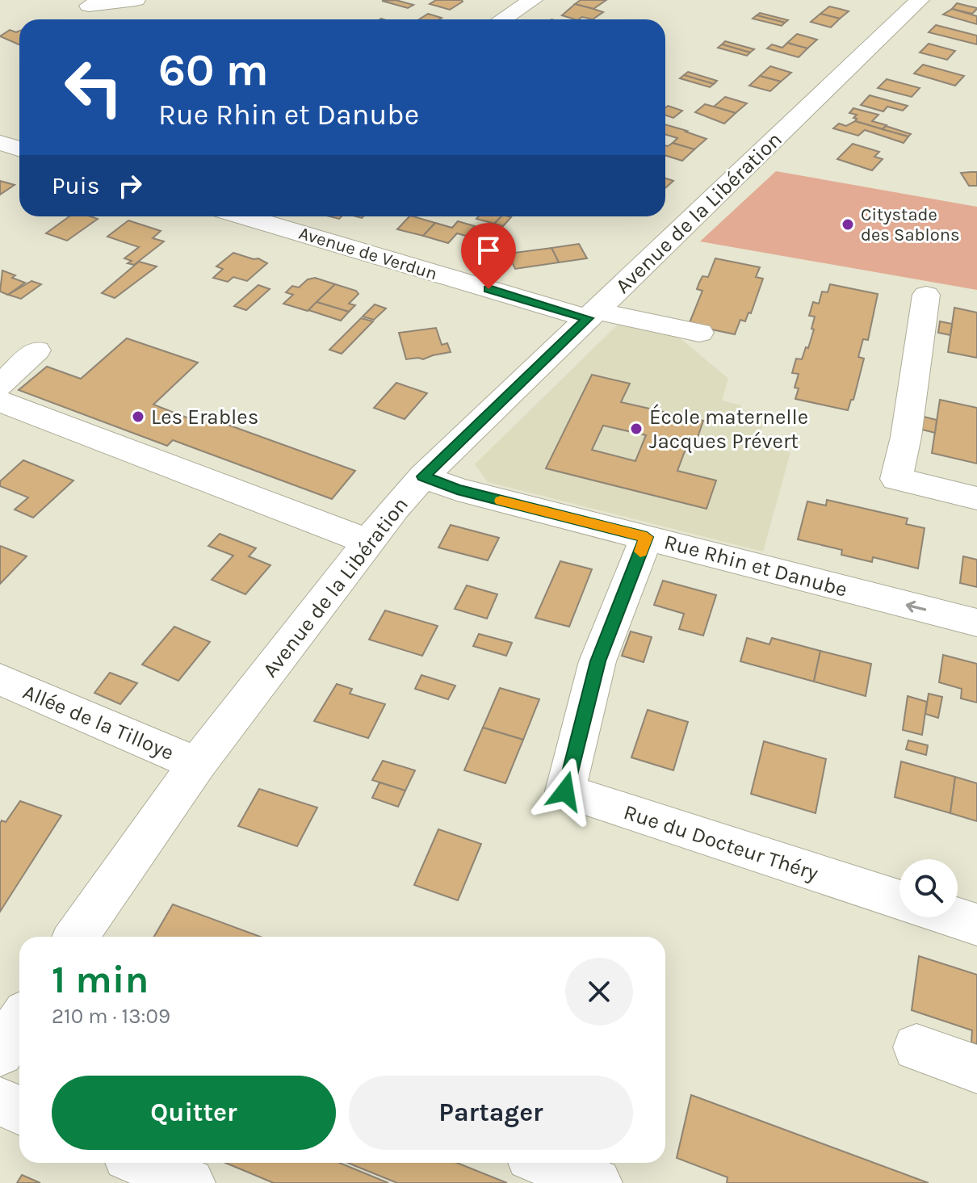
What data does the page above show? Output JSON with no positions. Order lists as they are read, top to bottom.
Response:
{
  "streets": {
    "street": [
      "Avenue de la Libération",
      "Avenue de Verdun",
      "Rue Rhin et Danube",
      "Allée de la Tilloye",
      "Rue du Docteur Théry"
    ]
  },
  "crossings": [
    ["Avenue de la Libération", "Avenue de Verdun"],
    ["Avenue de la Libération", "Rue Rhin et Danube"],
    ["Avenue de la Libération", "Allée de la Tilloye"],
    ["Rue Rhin et Danube", "Rue du Docteur Théry"]
  ],
  "one_way": ["Rue Rhin et Danube"],
  "places": ["Citystade des Sablons", "Les Erables", "École maternelle Jacques Prévert"],
  "page": {
    "turn": ["60 m", "Rue Rhin et Danube"],
    "then": "Puis",
    "heading": ["1 min", "210 m · 13:09"],
    "buttons": ["Quitter", "Partager"]
  }
}
